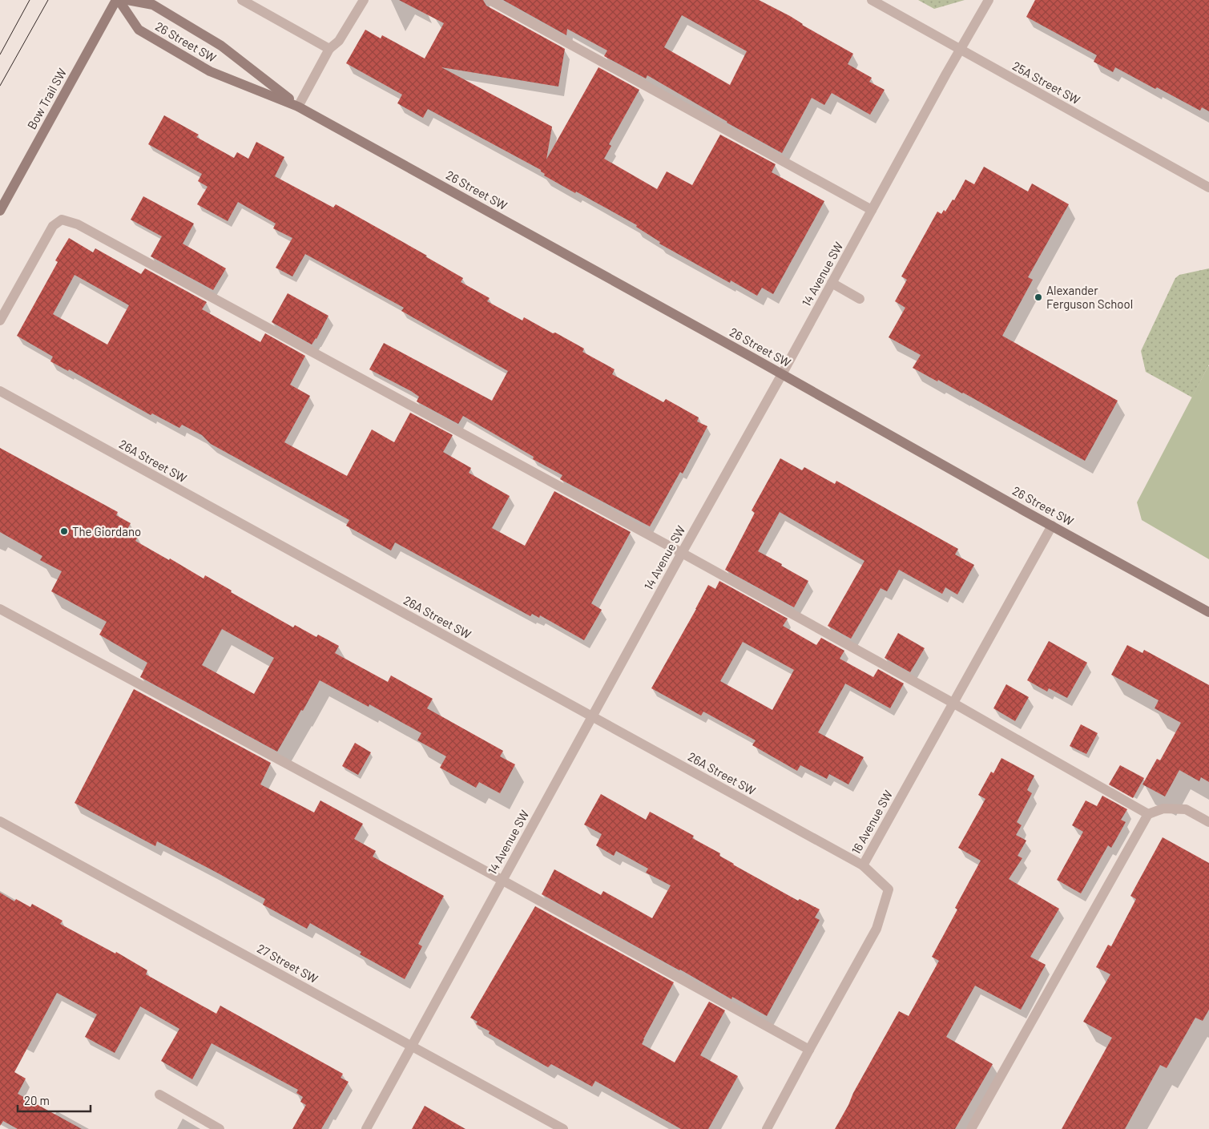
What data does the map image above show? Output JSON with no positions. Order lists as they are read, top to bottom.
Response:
{
  "streets": {
    "street": [
      "26 Street SW",
      "25A Street SW",
      "Bow Trail SW",
      "14 Avenue SW",
      "26A Street SW",
      "16 Avenue SW",
      "27 Street SW"
    ]
  },
  "crossings": [
    ["26 Street SW", "Bow Trail SW"],
    ["26 Street SW", "14 Avenue SW"],
    ["26 Street SW", "16 Avenue SW"],
    ["25A Street SW", "14 Avenue SW"],
    ["14 Avenue SW", "26A Street SW"],
    ["14 Avenue SW", "27 Street SW"],
    ["26A Street SW", "16 Avenue SW"]
  ],
  "places": ["Alexander Ferguson School", "The Giordano"],
  "scale_bar": "20 m"
}
